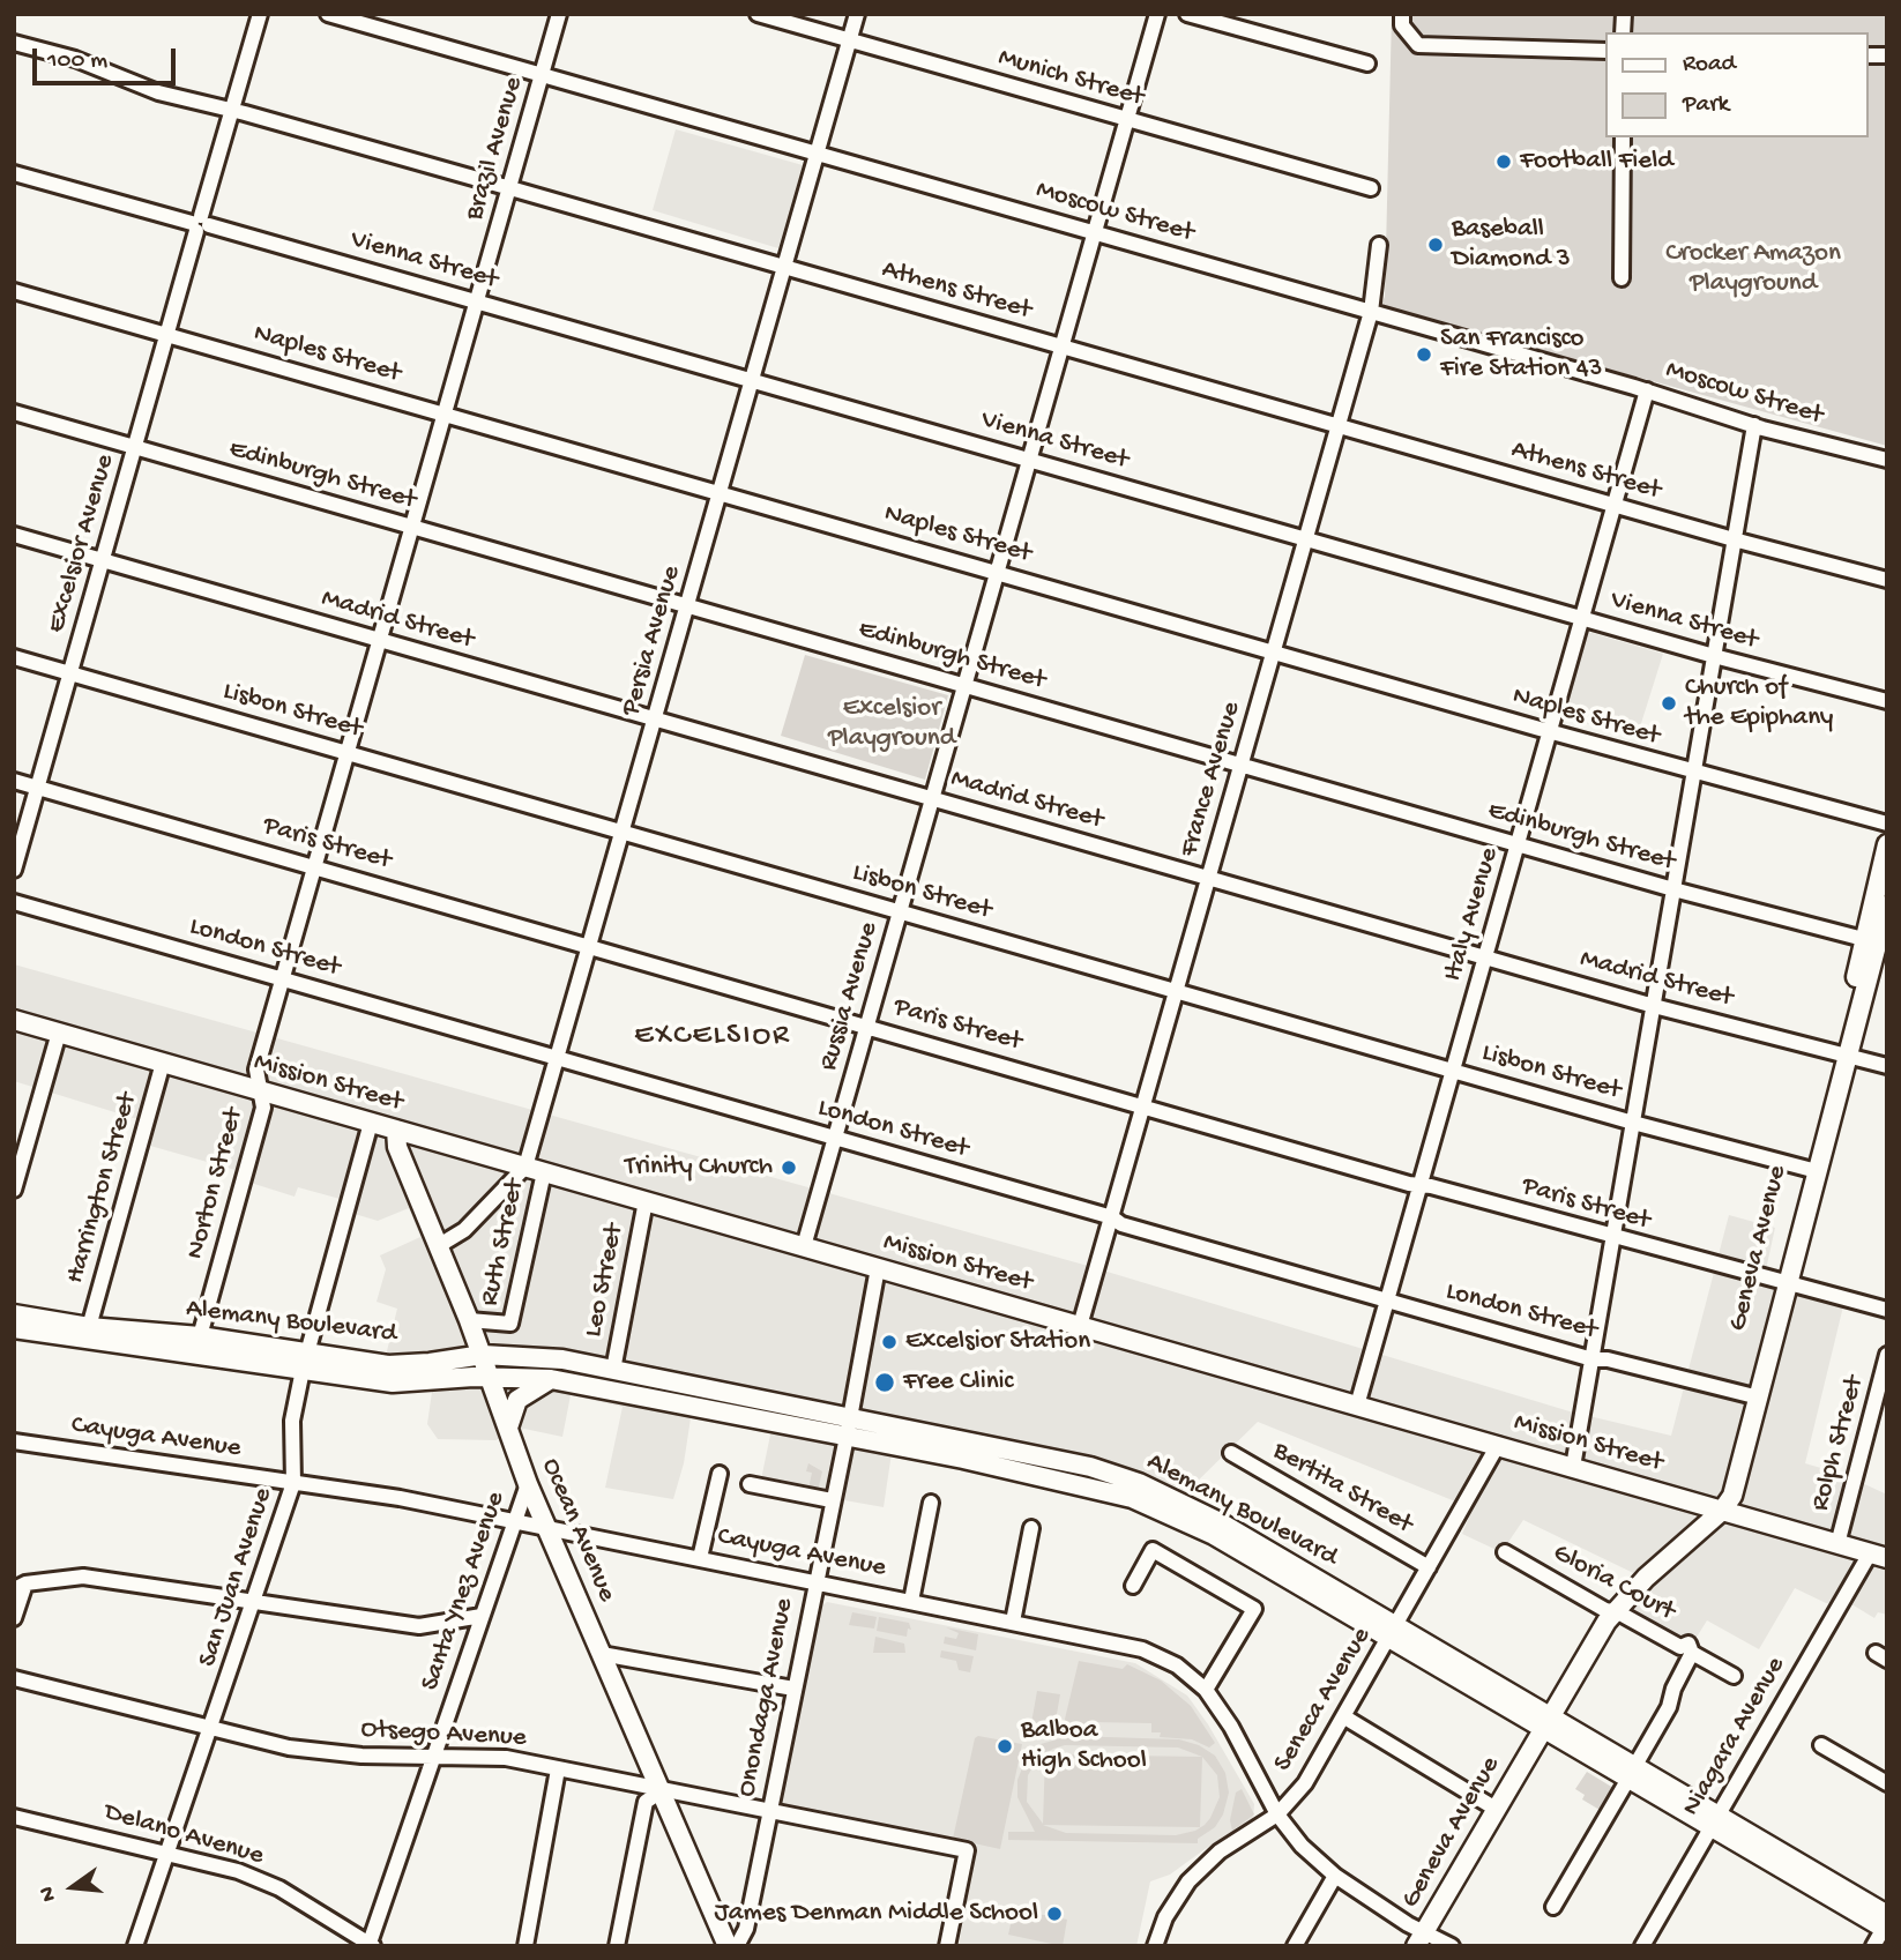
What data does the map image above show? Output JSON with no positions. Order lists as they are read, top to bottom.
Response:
{
  "streets": {
    "main road": [
      "Mission Street",
      "Geneva Avenue",
      "Alemany Boulevard",
      "Ocean Avenue"
    ],
    "street": [
      "Munich Street",
      "Brazil Avenue",
      "Moscow Street",
      "Vienna Street",
      "Athens Street",
      "Naples Street",
      "Edinburgh Street",
      "Excelsior Avenue",
      "Madrid Street",
      "Persia Avenue",
      "Lisbon Street",
      "France Avenue",
      "Paris Street",
      "Italy Avenue",
      "London Street",
      "Russia Avenue",
      "Norton Street",
      "Harrington Street",
      "Ruth Street",
      "Leo Street",
      "Cayuga Avenue",
      "Rolph Street",
      "Bertita Street",
      "San Juan Avenue",
      "Gloria Court",
      "Santa Ynez Avenue",
      "Onondaga Avenue",
      "Seneca Avenue",
      "Otsego Avenue",
      "Niagara Avenue",
      "Delano Avenue"
    ]
  },
  "crossings": [
    ["Munich Street", "Persia Avenue"],
    ["Munich Street", "Russia Avenue"],
    ["Brazil Avenue", "Moscow Street"],
    ["Brazil Avenue", "Vienna Street"],
    ["Brazil Avenue", "Athens Street"],
    ["Brazil Avenue", "Naples Street"],
    ["Brazil Avenue", "Edinburgh Street"],
    ["Brazil Avenue", "Madrid Street"],
    ["Brazil Avenue", "Lisbon Street"],
    ["Brazil Avenue", "Paris Street"],
    ["Brazil Avenue", "London Street"],
    ["Brazil Avenue", "Mission Street"],
    ["Brazil Avenue", "Norton Street"],
    ["Moscow Street", "Persia Avenue"],
    ["Moscow Street", "France Avenue"],
    ["Moscow Street", "Italy Avenue"],
    ["Moscow Street", "Russia Avenue"],
    ["Vienna Street", "Excelsior Avenue"],
    ["Vienna Street", "Persia Avenue"],
    ["Vienna Street", "France Avenue"],
    ["Vienna Street", "Italy Avenue"],
    ["Vienna Street", "Russia Avenue"],
    ["Athens Street", "Excelsior Avenue"],
    ["Athens Street", "Persia Avenue"],
    ["Athens Street", "France Avenue"],
    ["Athens Street", "Italy Avenue"],
    ["Athens Street", "Russia Avenue"],
    ["Naples Street", "Excelsior Avenue"],
    ["Naples Street", "Persia Avenue"],
    ["Naples Street", "France Avenue"],
    ["Naples Street", "Italy Avenue"],
    ["Naples Street", "Russia Avenue"],
    ["Edinburgh Street", "Excelsior Avenue"],
    ["Edinburgh Street", "Persia Avenue"],
    ["Edinburgh Street", "France Avenue"],
    ["Edinburgh Street", "Italy Avenue"],
    ["Edinburgh Street", "Russia Avenue"],
    ["Edinburgh Street", "Geneva Avenue"],
    ["Excelsior Avenue", "Madrid Street"],
    ["Excelsior Avenue", "Lisbon Street"],
    ["Excelsior Avenue", "Paris Street"],
    ["Madrid Street", "Persia Avenue"],
    ["Madrid Street", "France Avenue"],
    ["Madrid Street", "Italy Avenue"],
    ["Madrid Street", "Russia Avenue"],
    ["Madrid Street", "Geneva Avenue"],
    ["Persia Avenue", "Lisbon Street"],
    ["Persia Avenue", "Paris Street"],
    ["Persia Avenue", "London Street"],
    ["Persia Avenue", "Mission Street"],
    ["Persia Avenue", "Ruth Street"],
    ["Persia Avenue", "Ocean Avenue"],
    ["Lisbon Street", "France Avenue"],
    ["Lisbon Street", "Italy Avenue"],
    ["Lisbon Street", "Russia Avenue"],
    ["Lisbon Street", "Geneva Avenue"],
    ["France Avenue", "Paris Street"],
    ["France Avenue", "London Street"],
    ["France Avenue", "Mission Street"],
    ["Paris Street", "Italy Avenue"],
    ["Paris Street", "Russia Avenue"],
    ["Paris Street", "Geneva Avenue"],
    ["Italy Avenue", "London Street"],
    ["Italy Avenue", "Mission Street"],
    ["London Street", "Russia Avenue"],
    ["London Street", "Geneva Avenue"],
    ["Russia Avenue", "Mission Street"],
    ["Mission Street", "Norton Street"],
    ["Mission Street", "Harrington Street"],
    ["Mission Street", "Ruth Street"],
    ["Mission Street", "Geneva Avenue"],
    ["Mission Street", "Leo Street"],
    ["Mission Street", "Rolph Street"],
    ["Mission Street", "Ocean Avenue"],
    ["Mission Street", "San Juan Avenue"],
    ["Mission Street", "Onondaga Avenue"],
    ["Mission Street", "Seneca Avenue"],
    ["Mission Street", "Niagara Avenue"],
    ["Norton Street", "Alemany Boulevard"],
    ["Harrington Street", "Alemany Boulevard"],
    ["Ruth Street", "Ocean Avenue"],
    ["Geneva Avenue", "Alemany Boulevard"],
    ["Geneva Avenue", "Cayuga Avenue"],
    ["Geneva Avenue", "Gloria Court"],
    ["Leo Street", "Alemany Boulevard"],
    ["Alemany Boulevard", "Ocean Avenue"],
    ["Alemany Boulevard", "San Juan Avenue"],
    ["Alemany Boulevard", "Onondaga Avenue"],
    ["Alemany Boulevard", "Seneca Avenue"],
    ["Alemany Boulevard", "Niagara Avenue"],
    ["Cayuga Avenue", "Ocean Avenue"],
    ["Cayuga Avenue", "San Juan Avenue"],
    ["Cayuga Avenue", "Santa Ynez Avenue"],
    ["Cayuga Avenue", "Onondaga Avenue"],
    ["Cayuga Avenue", "Seneca Avenue"],
    ["Bertita Street", "Seneca Avenue"],
    ["Ocean Avenue", "Santa Ynez Avenue"],
    ["Ocean Avenue", "Otsego Avenue"],
    ["San Juan Avenue", "Otsego Avenue"],
    ["San Juan Avenue", "Delano Avenue"],
    ["Santa Ynez Avenue", "Otsego Avenue"],
    ["Santa Ynez Avenue", "Delano Avenue"],
    ["Onondaga Avenue", "Otsego Avenue"]
  ],
  "districts": ["EXCELSIOR"],
  "parks": ["Crocker Amazon Playground", "Excelsior Playground"],
  "places": [
    "Football Field",
    "Baseball Diamond 3",
    "San Francisco Fire Station 43",
    "Church of the Epiphany",
    "Trinity Church",
    "Excelsior Station",
    "Free Clinic",
    "Balboa High School",
    "James Denman Middle School"
  ],
  "legend": ["Road", "Park"],
  "scale_bar": "100 m",
  "north": "left"
}
